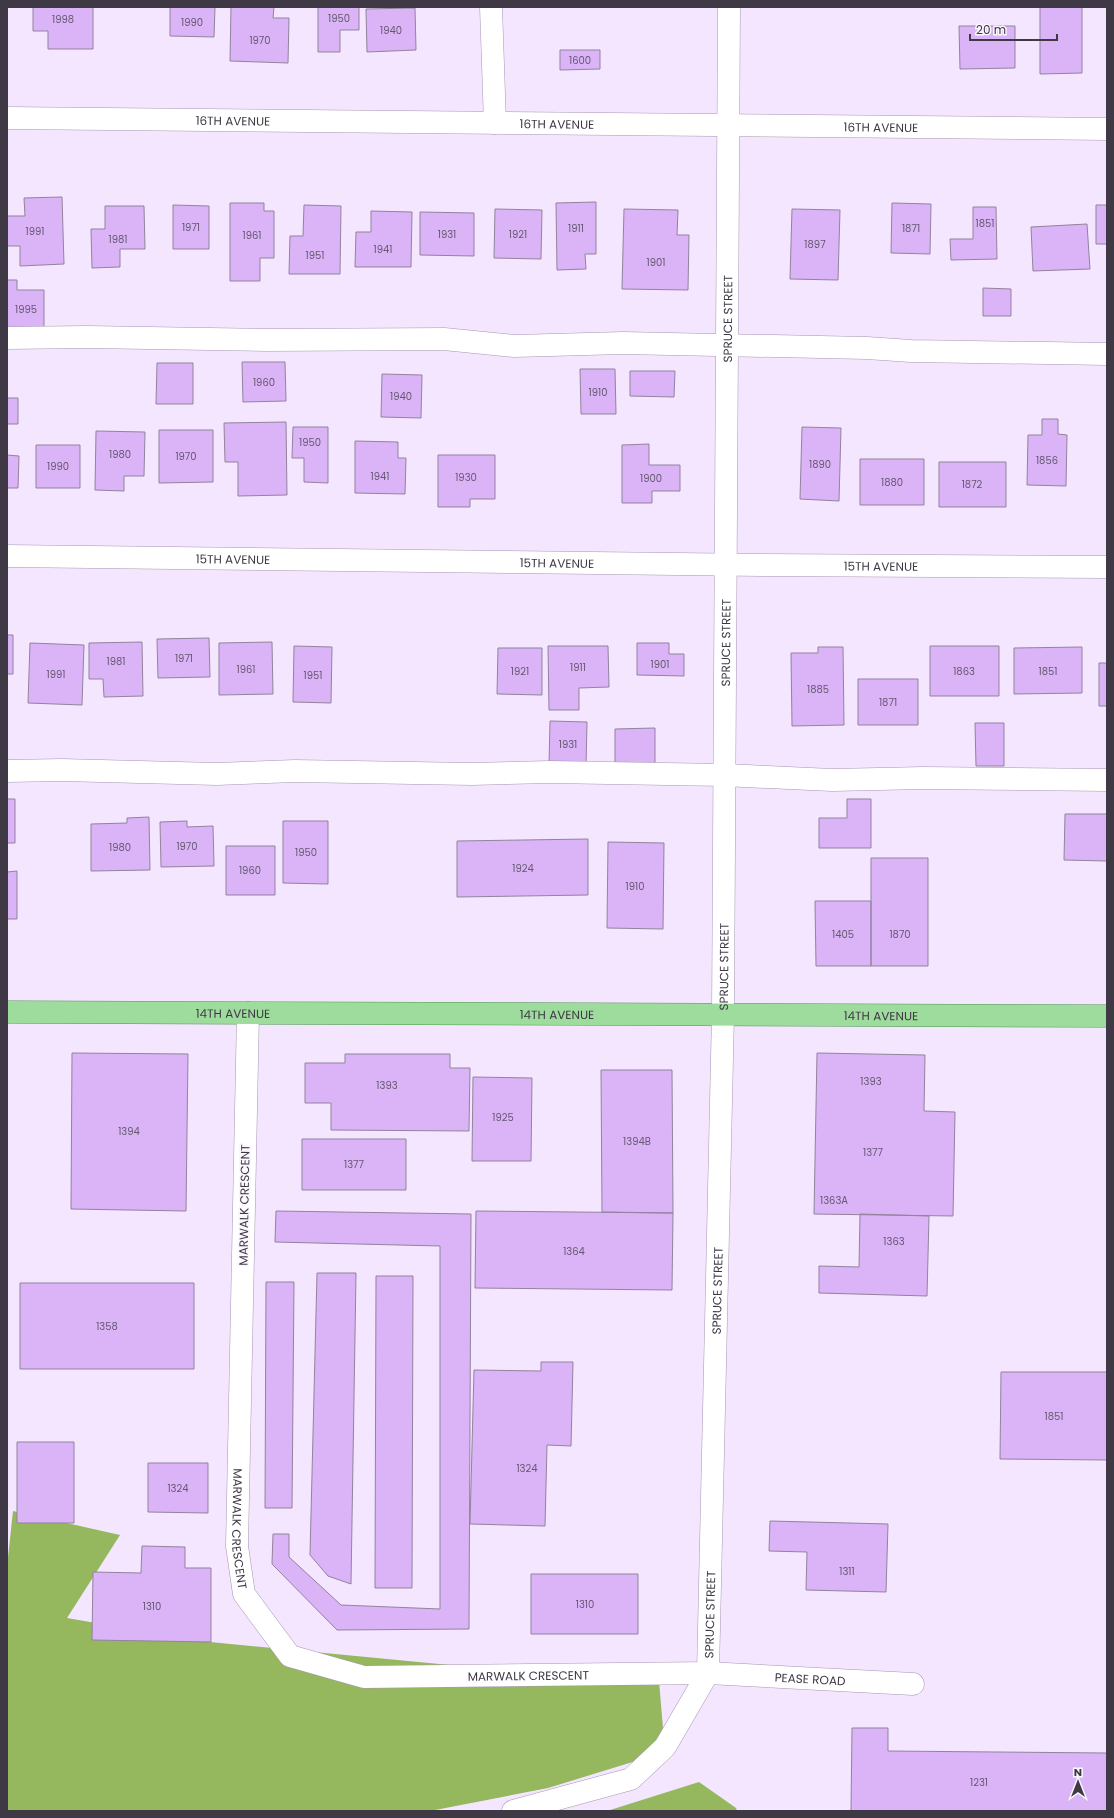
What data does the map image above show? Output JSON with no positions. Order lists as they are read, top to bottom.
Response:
{
  "streets": {
    "main road": ["14TH AVENUE"],
    "street": [
      "16TH AVENUE",
      "SPRUCE STREET",
      "15TH AVENUE",
      "MARWALK CRESCENT",
      "PEASE ROAD"
    ]
  },
  "crossings": [
    ["16TH AVENUE", "SPRUCE STREET"],
    ["SPRUCE STREET", "15TH AVENUE"],
    ["SPRUCE STREET", "14TH AVENUE"],
    ["SPRUCE STREET", "MARWALK CRESCENT"],
    ["SPRUCE STREET", "PEASE ROAD"],
    ["14TH AVENUE", "MARWALK CRESCENT"],
    ["MARWALK CRESCENT", "PEASE ROAD"]
  ],
  "house_numbers": [
    "1950",
    "1998",
    "1990",
    "1940",
    "1970",
    "1600",
    "1851",
    "1971",
    "1911",
    "1871",
    "1991",
    "1931",
    "1921",
    "1961",
    "1981",
    "1897",
    "1941",
    "1951",
    "1901",
    "1995",
    "1960",
    "1910",
    "1940",
    "1950",
    "1980",
    "1970",
    "1856",
    "1890",
    "1990",
    "1941",
    "1930",
    "1900",
    "1880",
    "1872",
    "1971",
    "1981",
    "1901",
    "1911",
    "1961",
    "1921",
    "1863",
    "1851",
    "1991",
    "1951",
    "1885",
    "1871",
    "1931",
    "1970",
    "1980",
    "1950",
    "1924",
    "1960",
    "1910",
    "1405",
    "1870",
    "1393",
    "1393",
    "1925",
    "1394",
    "1394B",
    "1377",
    "1377",
    "1363A",
    "1363",
    "1364",
    "1358",
    "1851",
    "1324",
    "1324",
    "1311",
    "1310",
    "1310",
    "1231"
  ],
  "scale_bar": "20 m",
  "north": "top"
}
